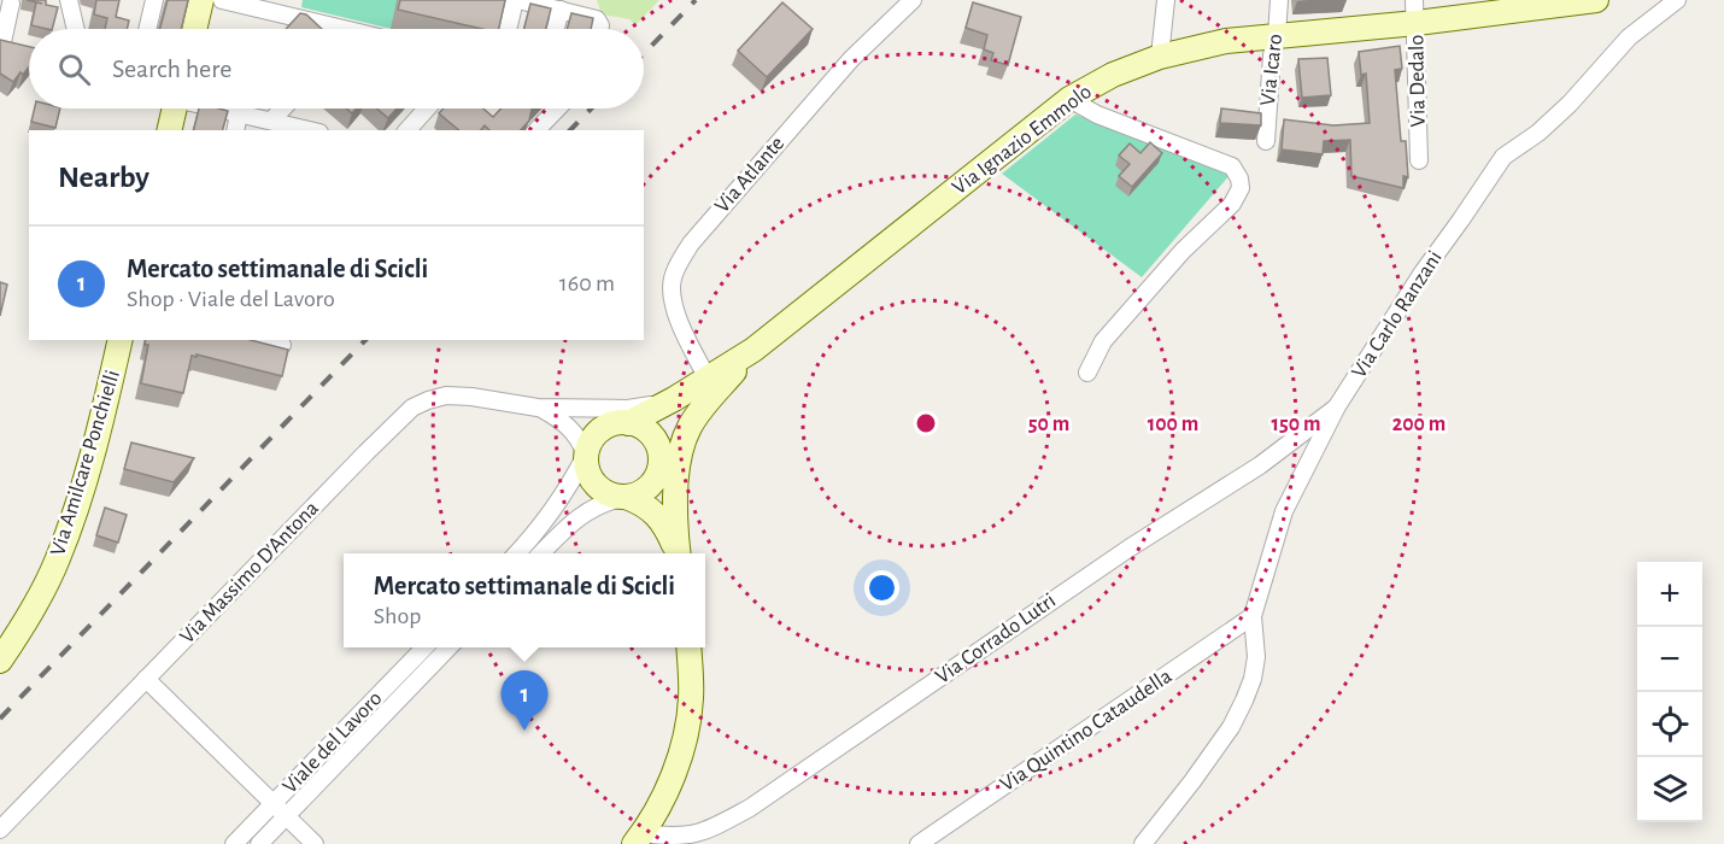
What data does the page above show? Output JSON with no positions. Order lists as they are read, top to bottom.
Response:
{
  "streets": {
    "street": [
      "Via Icaro",
      "Via Dedalo",
      "Via Ignazio Emmolo",
      "Via Atlante",
      "Via Carlo Ranzani",
      "Via Amilcare Ponchielli",
      "Via Massimo D'Antona",
      "Via Corrado Lutri",
      "Via Quintino Cataudella",
      "Viale del Lavoro"
    ]
  },
  "crossings": [
    ["Via Icaro", "Via Ignazio Emmolo"],
    ["Via Dedalo", "Via Ignazio Emmolo"],
    ["Via Carlo Ranzani", "Via Corrado Lutri"],
    ["Via Carlo Ranzani", "Via Quintino Cataudella"]
  ],
  "page": {
    "search": "Search here",
    "heading": "Nearby",
    "list": [
      {
        "mark": "1",
        "name": "Mercato settimanale di Scicli",
        "note": "Shop · Viale del Lavoro",
        "value": "160 m"
      }
    ],
    "popup": ["Mercato settimanale di Scicli", "Shop"],
    "map_buttons": ["+", "−"],
    "pins": "1"
  },
  "rings": [
    "50 m",
    "100 m",
    "150 m",
    "200 m"
  ]
}
